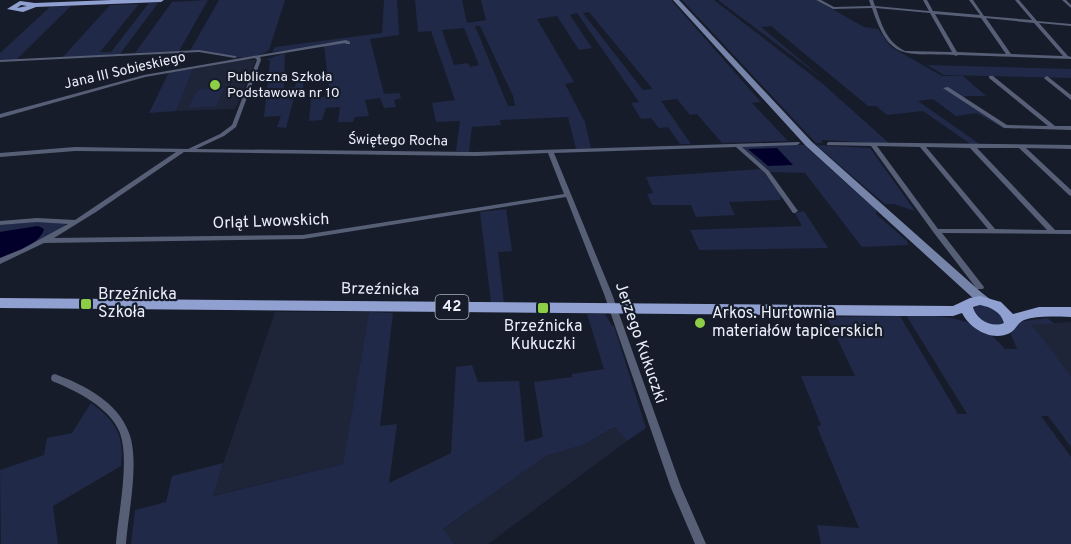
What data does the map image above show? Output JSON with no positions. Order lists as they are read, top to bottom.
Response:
{
  "streets": {
    "main road": ["Brzeźnicka", "42"],
    "street": [
      "Jana III Sobieskiego",
      "Świętego Rocha",
      "Orląt Lwowskich",
      "Jerzego Kukuczki"
    ]
  },
  "crossings": [
    ["Świętego Rocha", "Jerzego Kukuczki"],
    ["Orląt Lwowskich", "Jerzego Kukuczki"],
    ["Brzeźnicka", "42"],
    ["Brzeźnicka", "Jerzego Kukuczki"]
  ],
  "places": {
    "other": ["Publiczna Szkoła Podstawowa nr 10", "Arkos. Hurtownia materiałów tapicerskich"],
    "transit": ["Brzeźnicka Szkoła", "Brzeźnicka Kukuczki"]
  }
}
